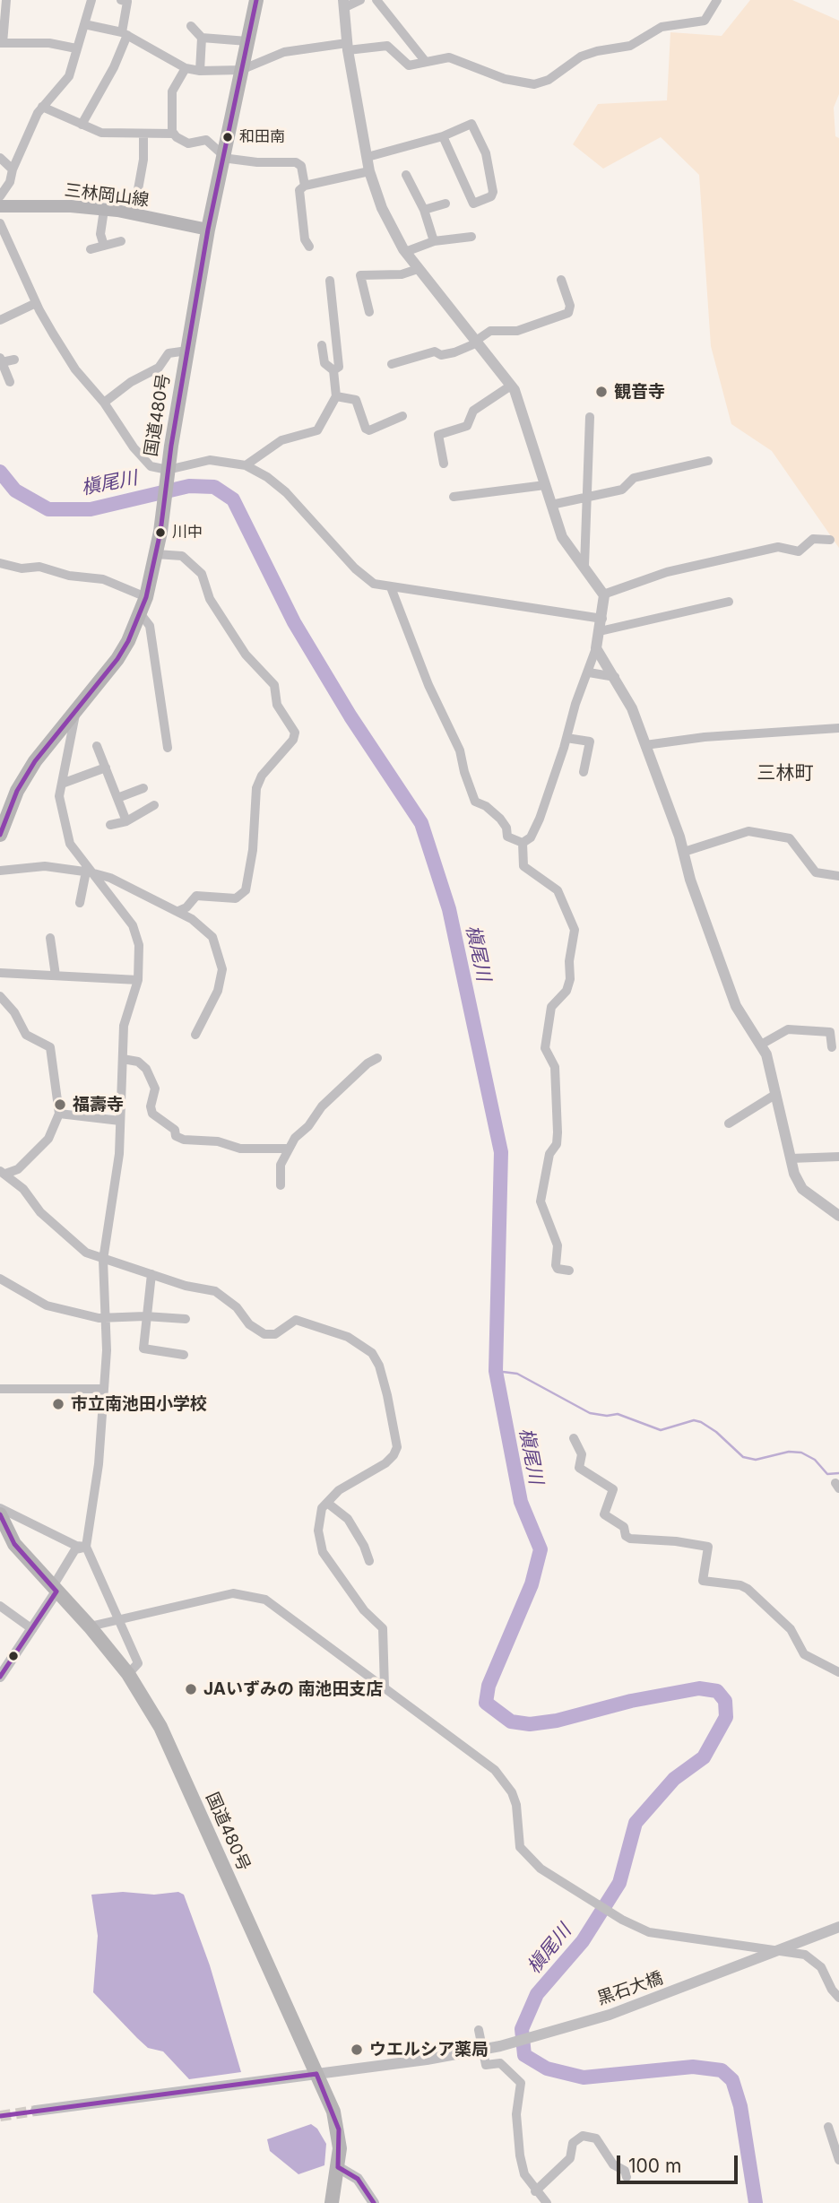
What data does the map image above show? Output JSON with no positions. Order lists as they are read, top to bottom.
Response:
{
  "streets": {
    "highway": ["国道480号"],
    "main road": ["三林岡山線"],
    "street": ["黒石大橋"]
  },
  "crossings": [
    ["三林岡山線", "国道480号"],
    ["国道480号", "黒石大橋"]
  ],
  "districts": ["三林町"],
  "water": ["槇尾川"],
  "places": [
    "和田南",
    "観音寺",
    "川中",
    "福壽寺",
    "市立南池田小学校",
    "JAいずみの 南池田支店",
    "ウエルシア薬局"
  ],
  "scale_bar": "100 m"
}
